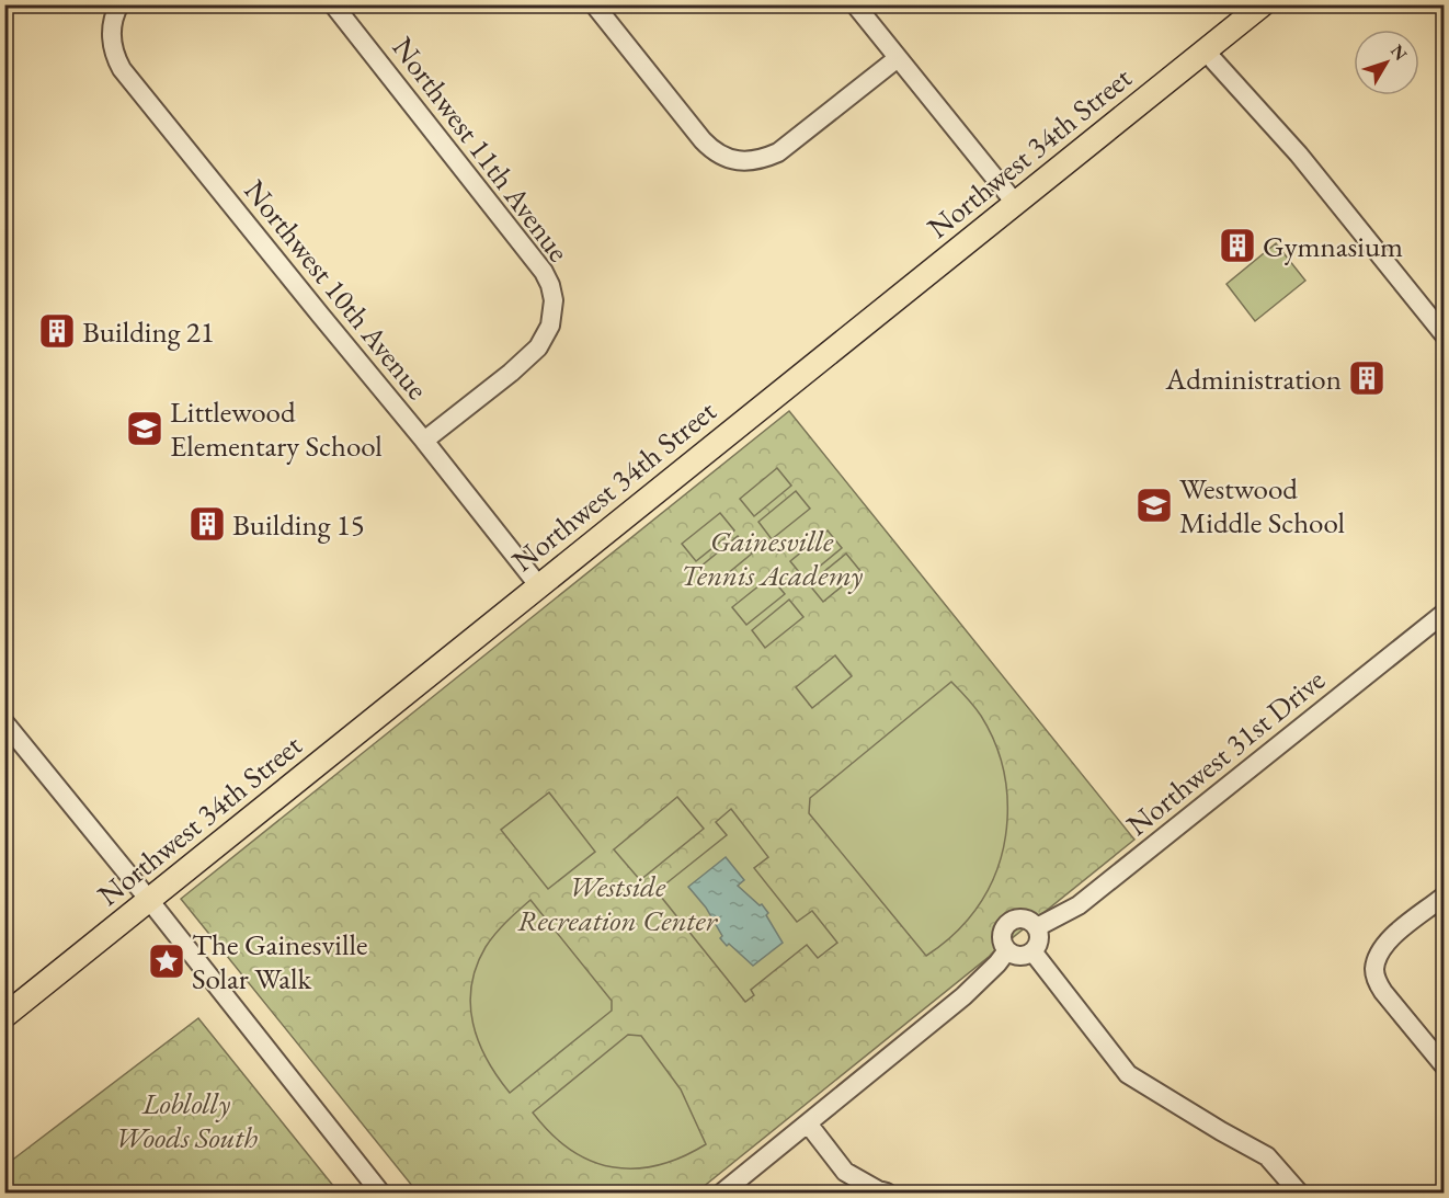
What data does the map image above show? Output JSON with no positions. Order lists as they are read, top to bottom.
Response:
{
  "streets": {
    "main road": ["Northwest 34th Street"],
    "street": ["Northwest 11th Avenue", "Northwest 10th Avenue", "Northwest 31st Drive"]
  },
  "crossings": [
    ["Northwest 11th Avenue", "Northwest 10th Avenue"],
    ["Northwest 34th Street", "Northwest 10th Avenue"]
  ],
  "parks": ["Gainesville Tennis Academy", "Westside Recreation Center", "Loblolly Woods South"],
  "places": {
    "building": [
      "Gymnasium",
      "Building 21",
      "Administration",
      "Building 15"
    ],
    "school or university": ["Littlewood Elementary School", "Westwood Middle School"],
    "place": ["The Gainesville Solar Walk"]
  },
  "north": "top right"
}
